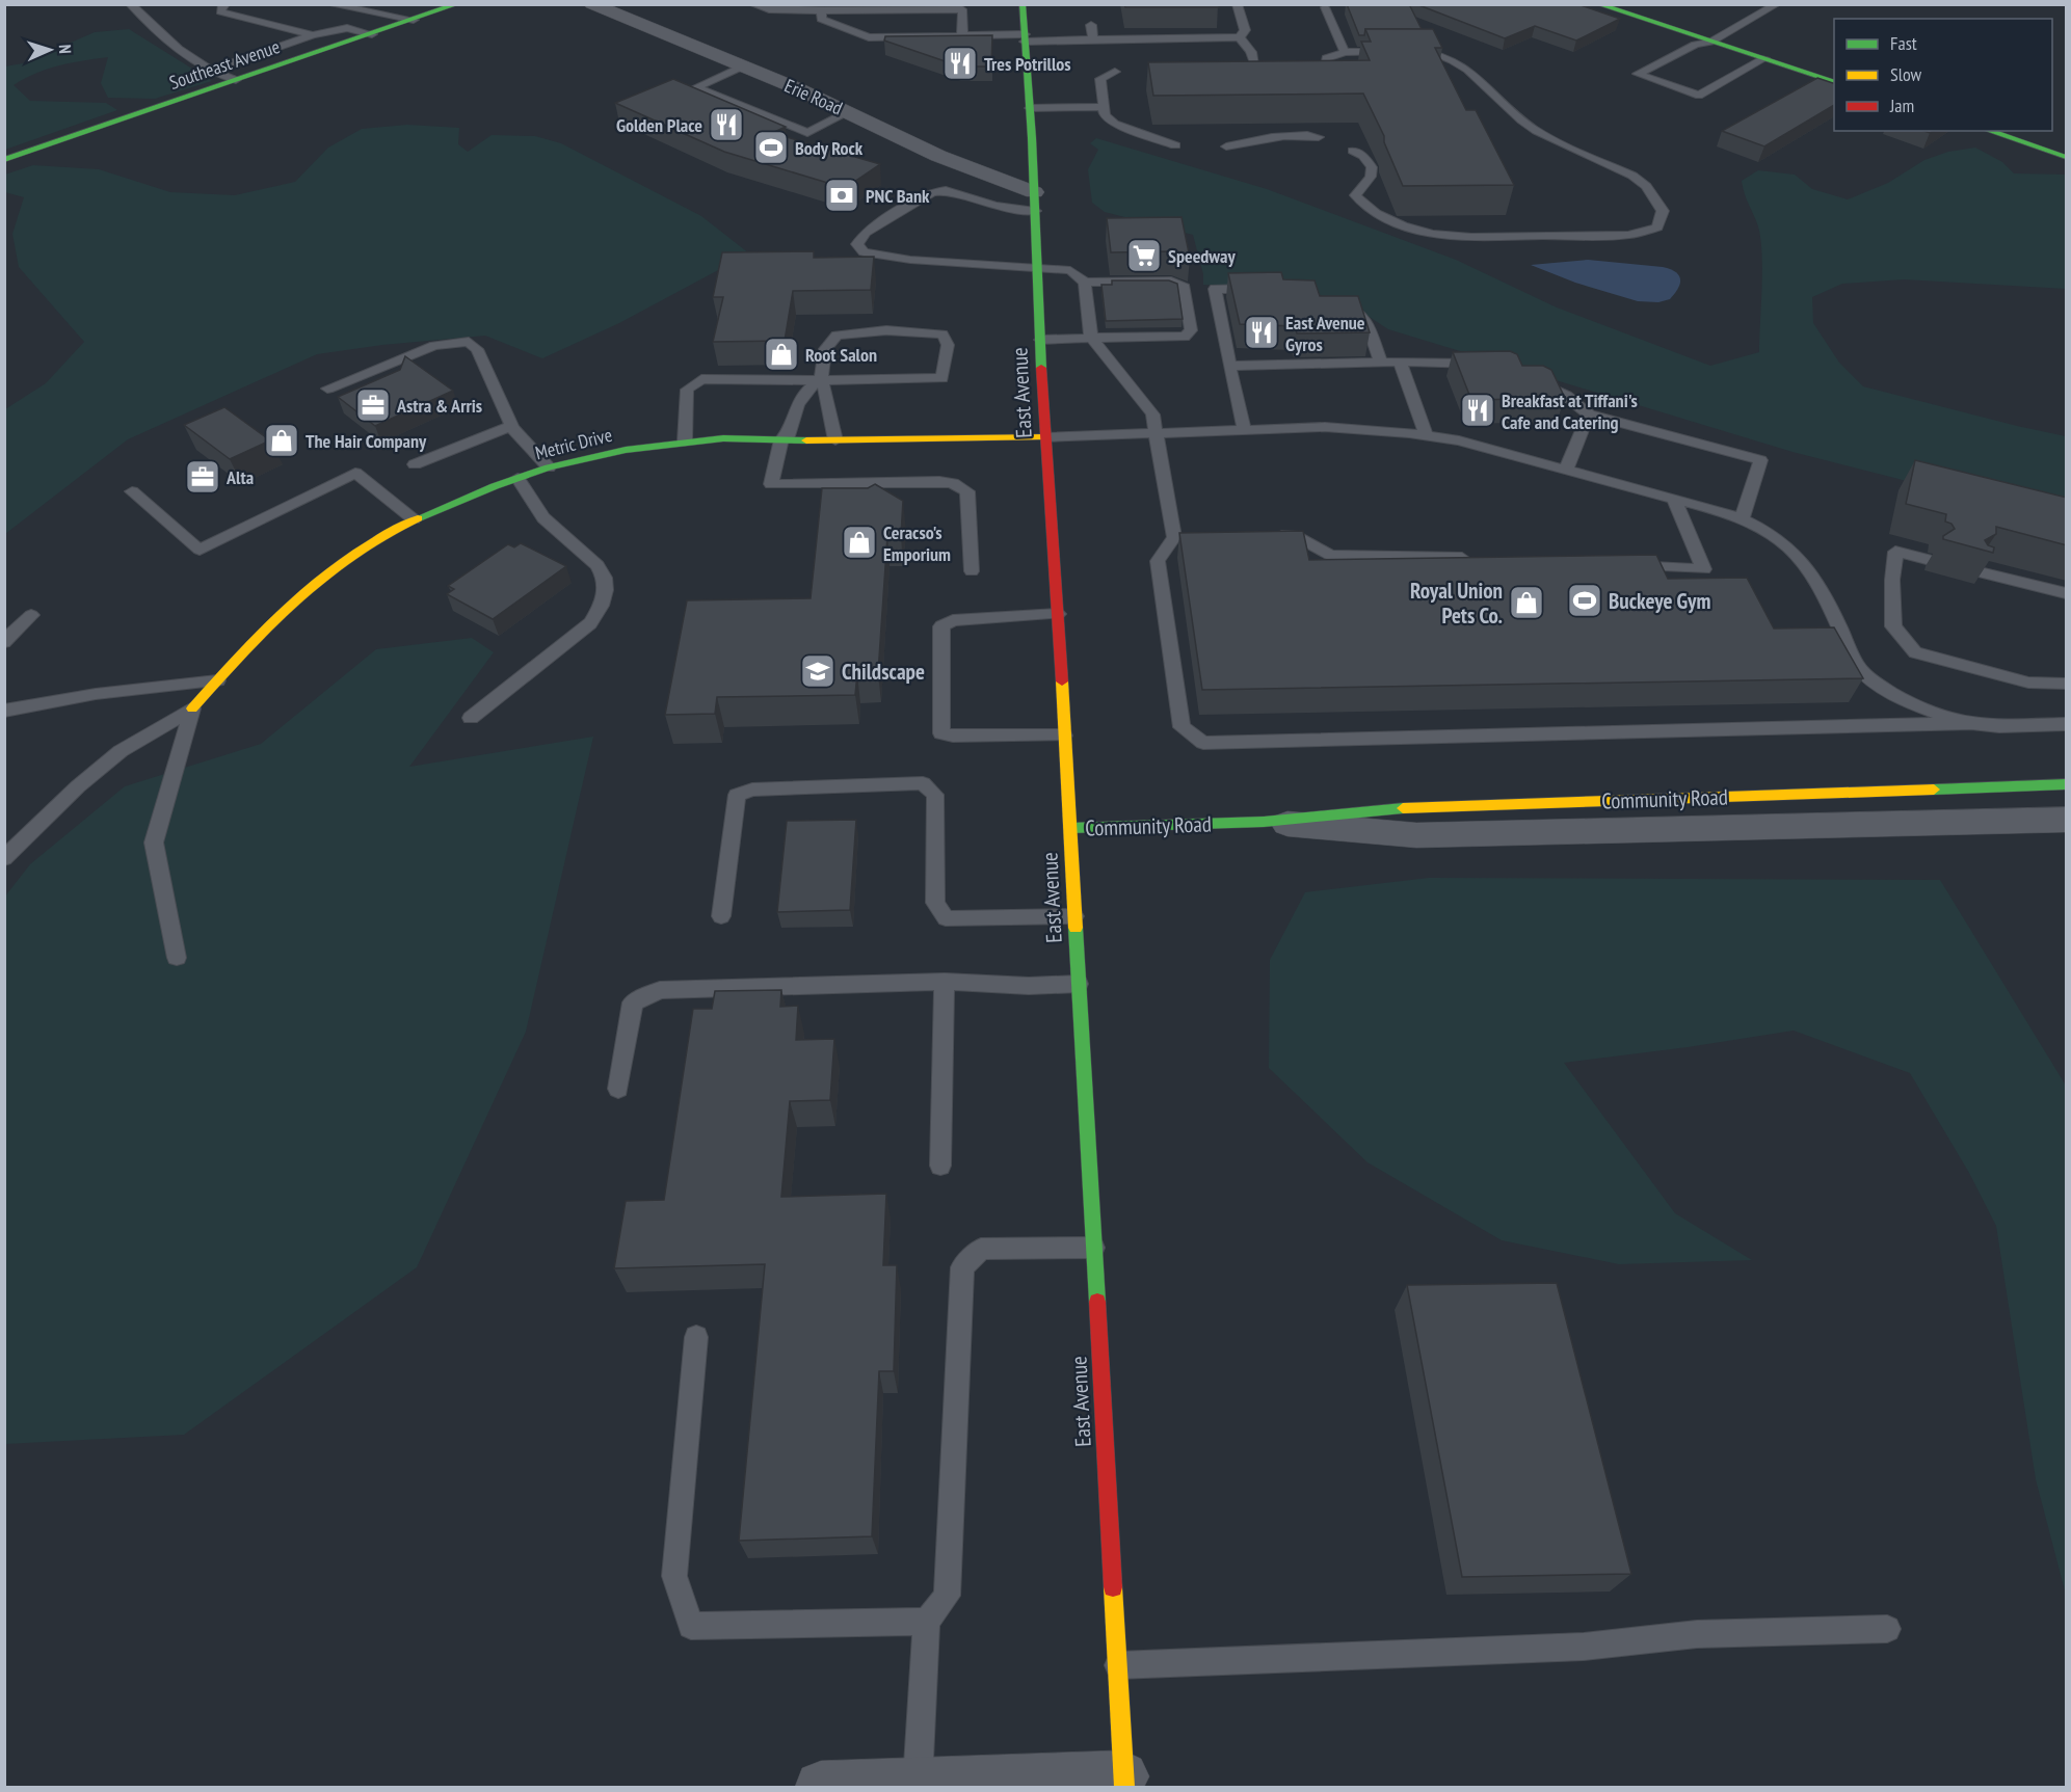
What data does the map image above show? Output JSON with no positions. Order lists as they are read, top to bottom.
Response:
{
  "streets": {
    "main road": [
      "Southeast Avenue",
      "East Avenue",
      "Metric Drive",
      "Community Road"
    ],
    "street": ["Erie Road"]
  },
  "crossings": [
    ["Erie Road", "East Avenue"],
    ["East Avenue", "Metric Drive"],
    ["East Avenue", "Community Road"]
  ],
  "places": {
    "restaurant": [
      "Tres Potrillos",
      "Golden Place",
      "East Avenue Gyros",
      "Breakfast at Tiffani's Cafe and Catering"
    ],
    "sports": ["Body Rock", "Buckeye Gym"],
    "bank": ["PNC Bank"],
    "supermarket": ["Speedway"],
    "shop": [
      "Root Salon",
      "The Hair Company",
      "Ceracso's Emporium",
      "Royal Union Pets Co."
    ],
    "office": ["Astra & Arris", "Alta"],
    "school or university": ["Childscape"]
  },
  "legend": ["Fast", "Slow", "Jam"],
  "north": "right"
}
